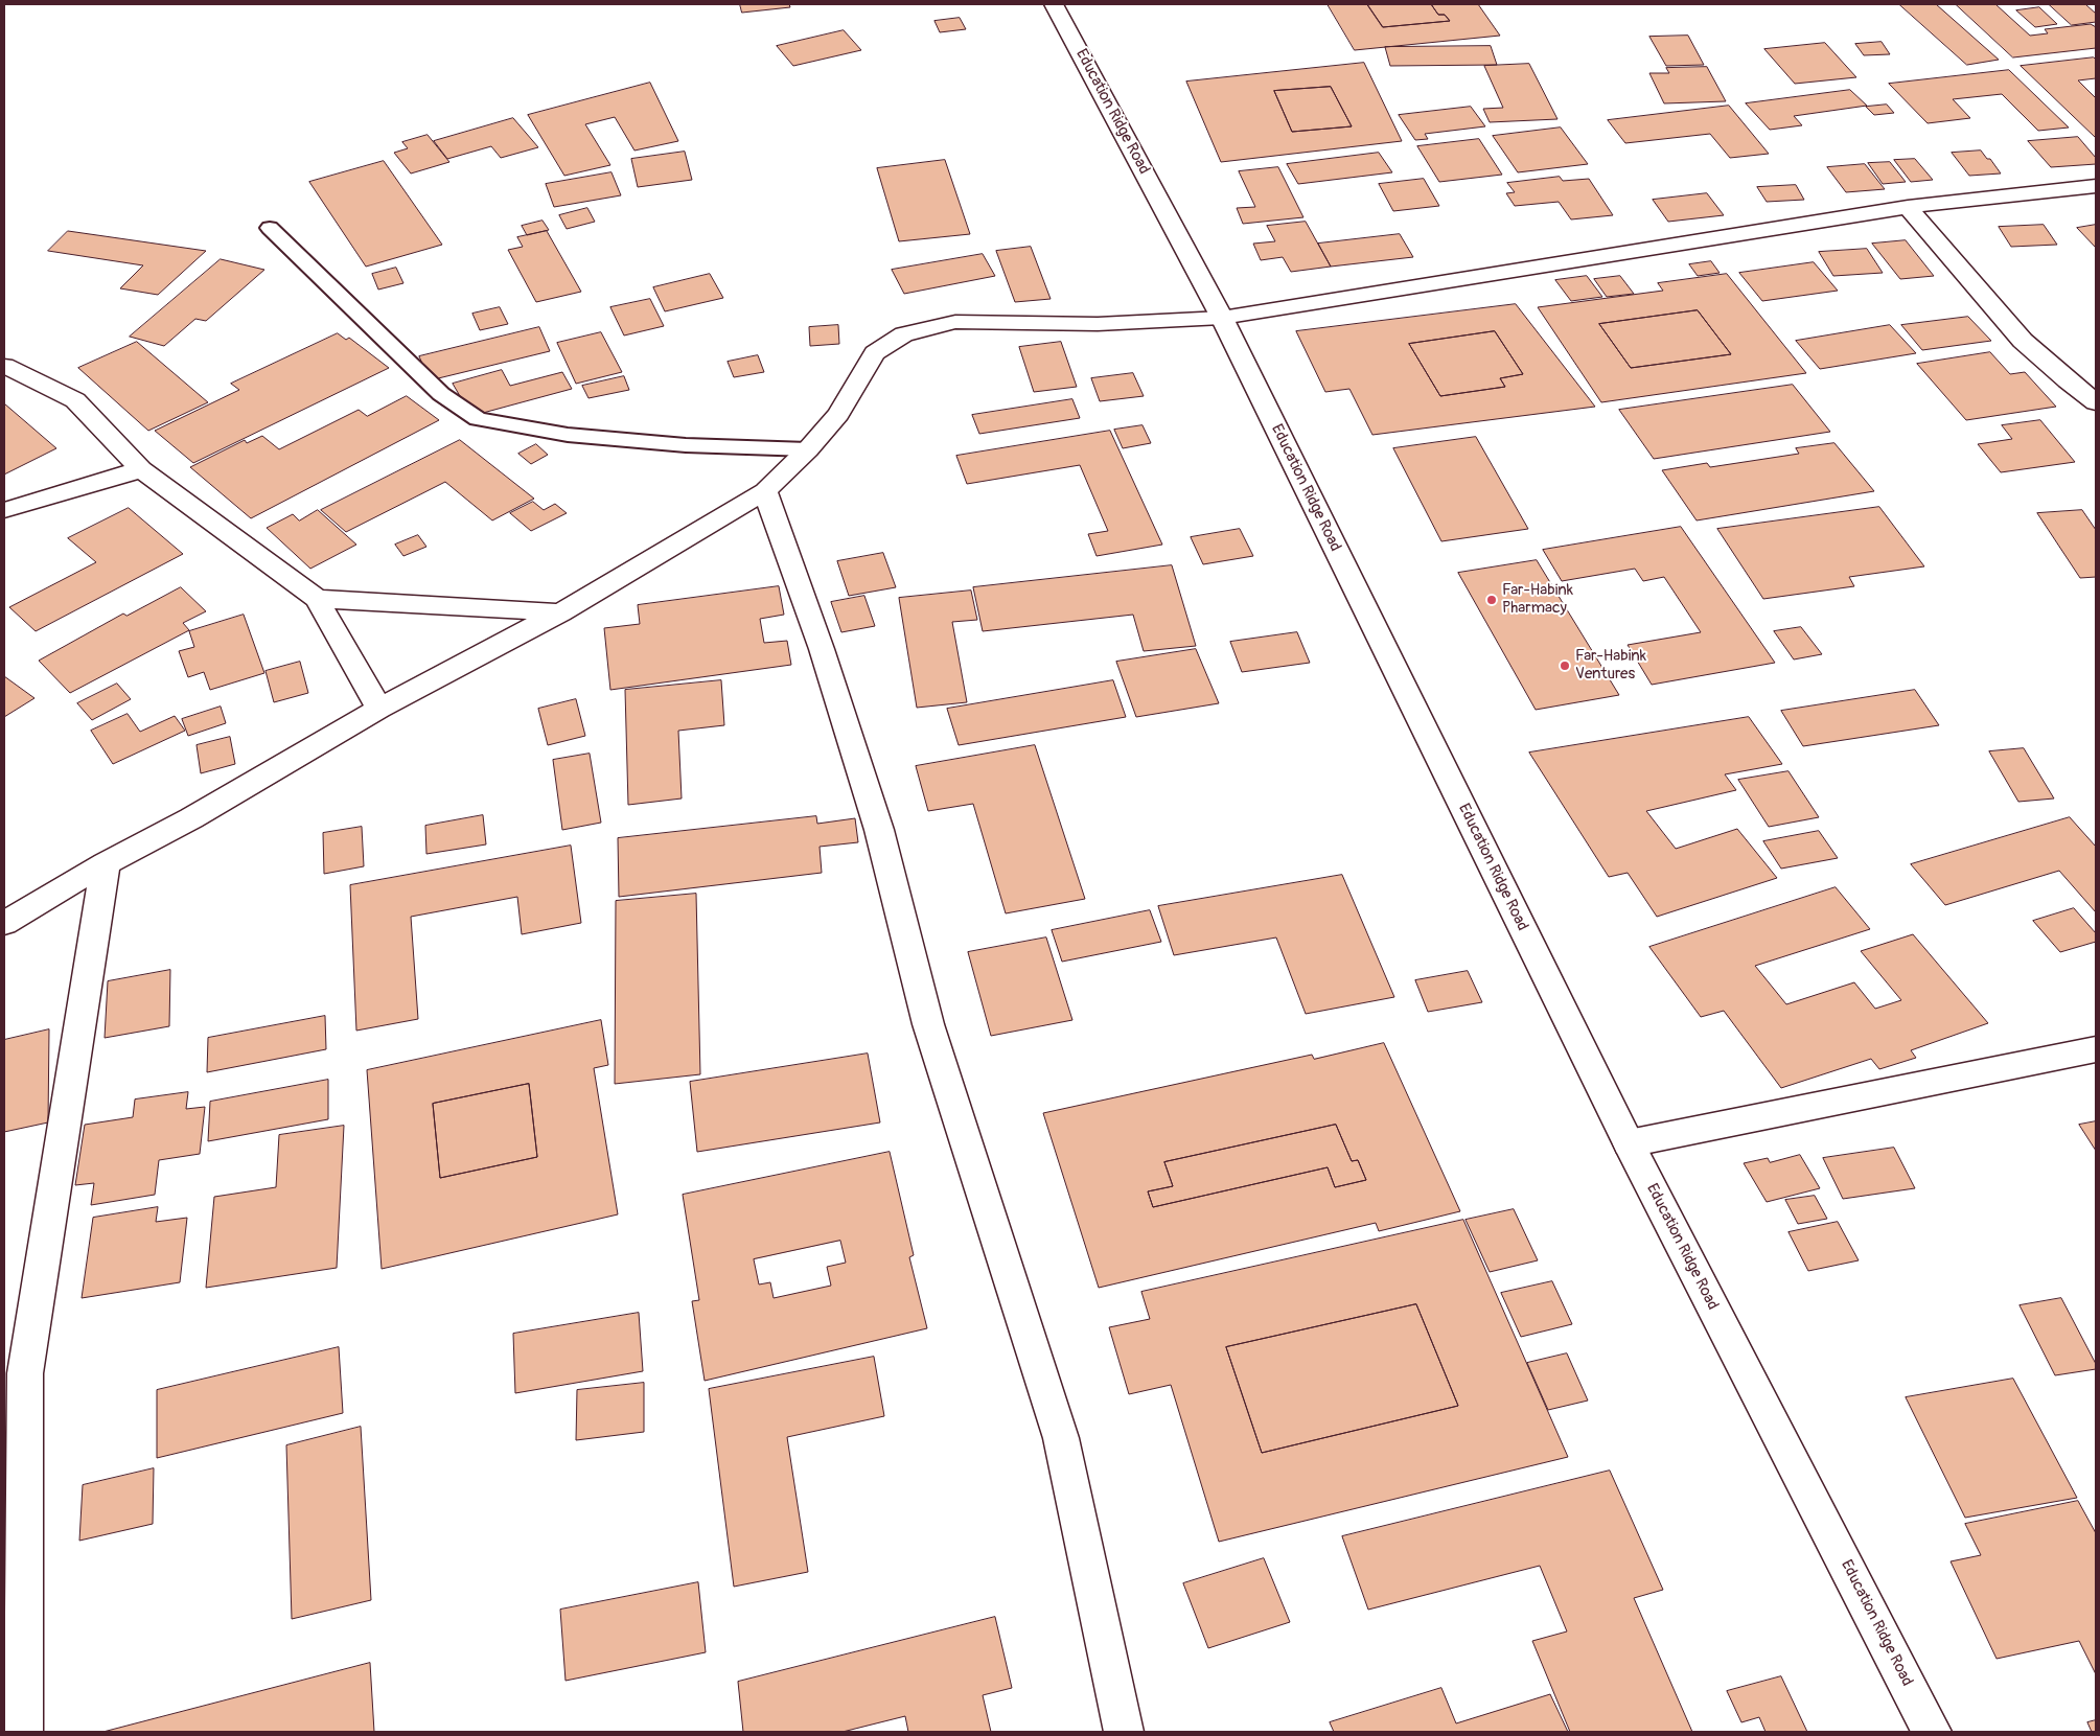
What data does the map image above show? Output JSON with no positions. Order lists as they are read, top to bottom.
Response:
{
  "streets": {
    "street": ["Education Ridge Road"]
  },
  "places": ["Far-Habink Pharmacy", "Far-Habink Ventures"]
}
